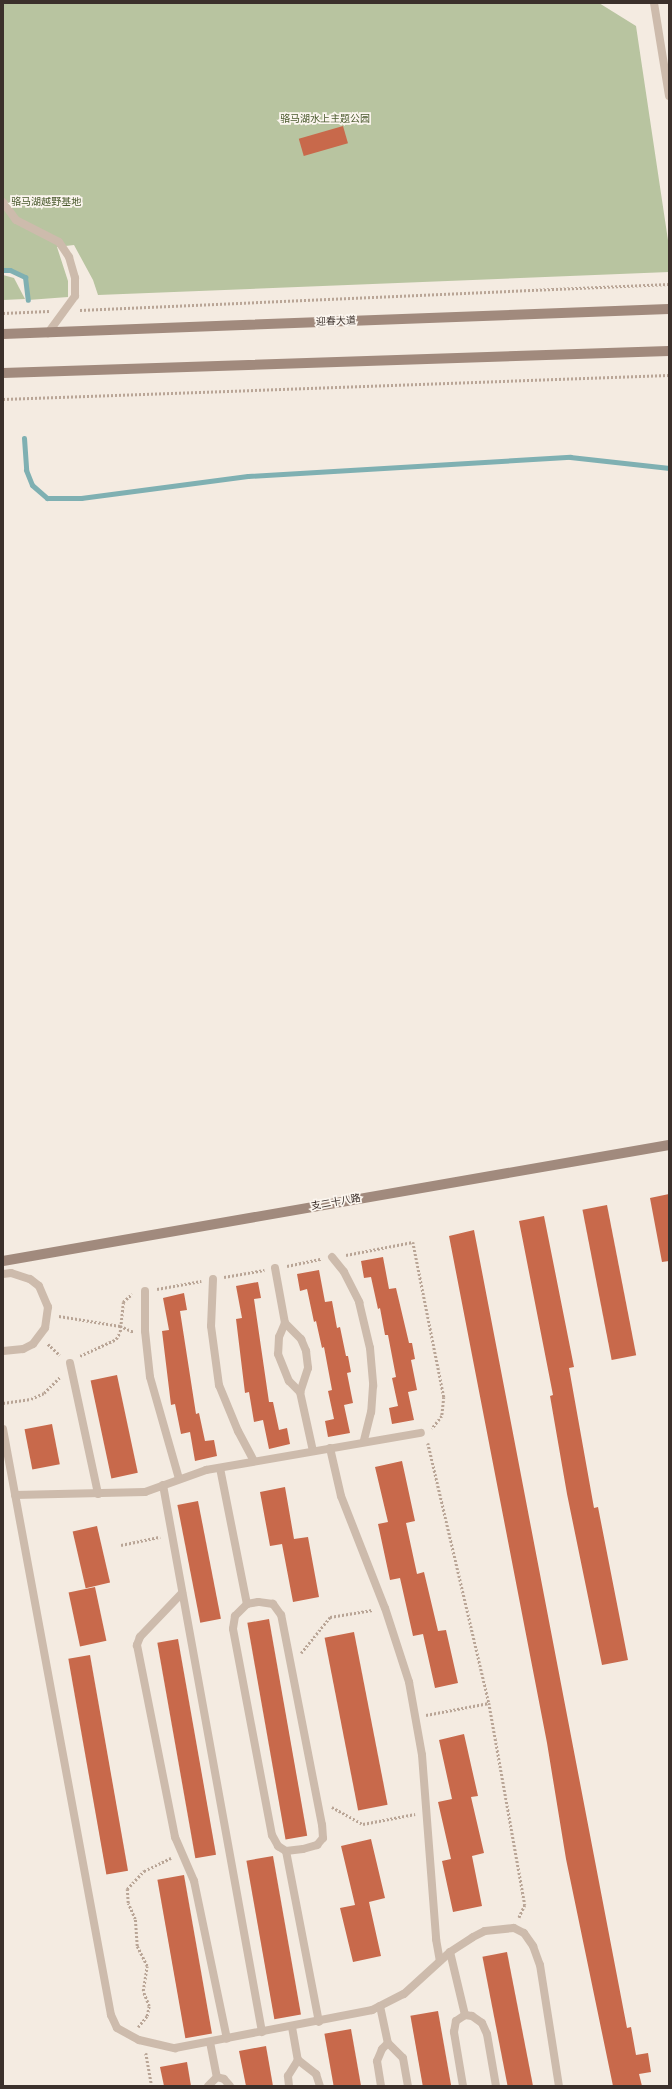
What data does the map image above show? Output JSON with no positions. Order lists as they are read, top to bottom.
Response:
{
  "streets": {
    "main road": ["迎春大道", "支二十八路"]
  },
  "parks": ["骆马湖水上主题公园", "骆马湖越野基地"]
}
